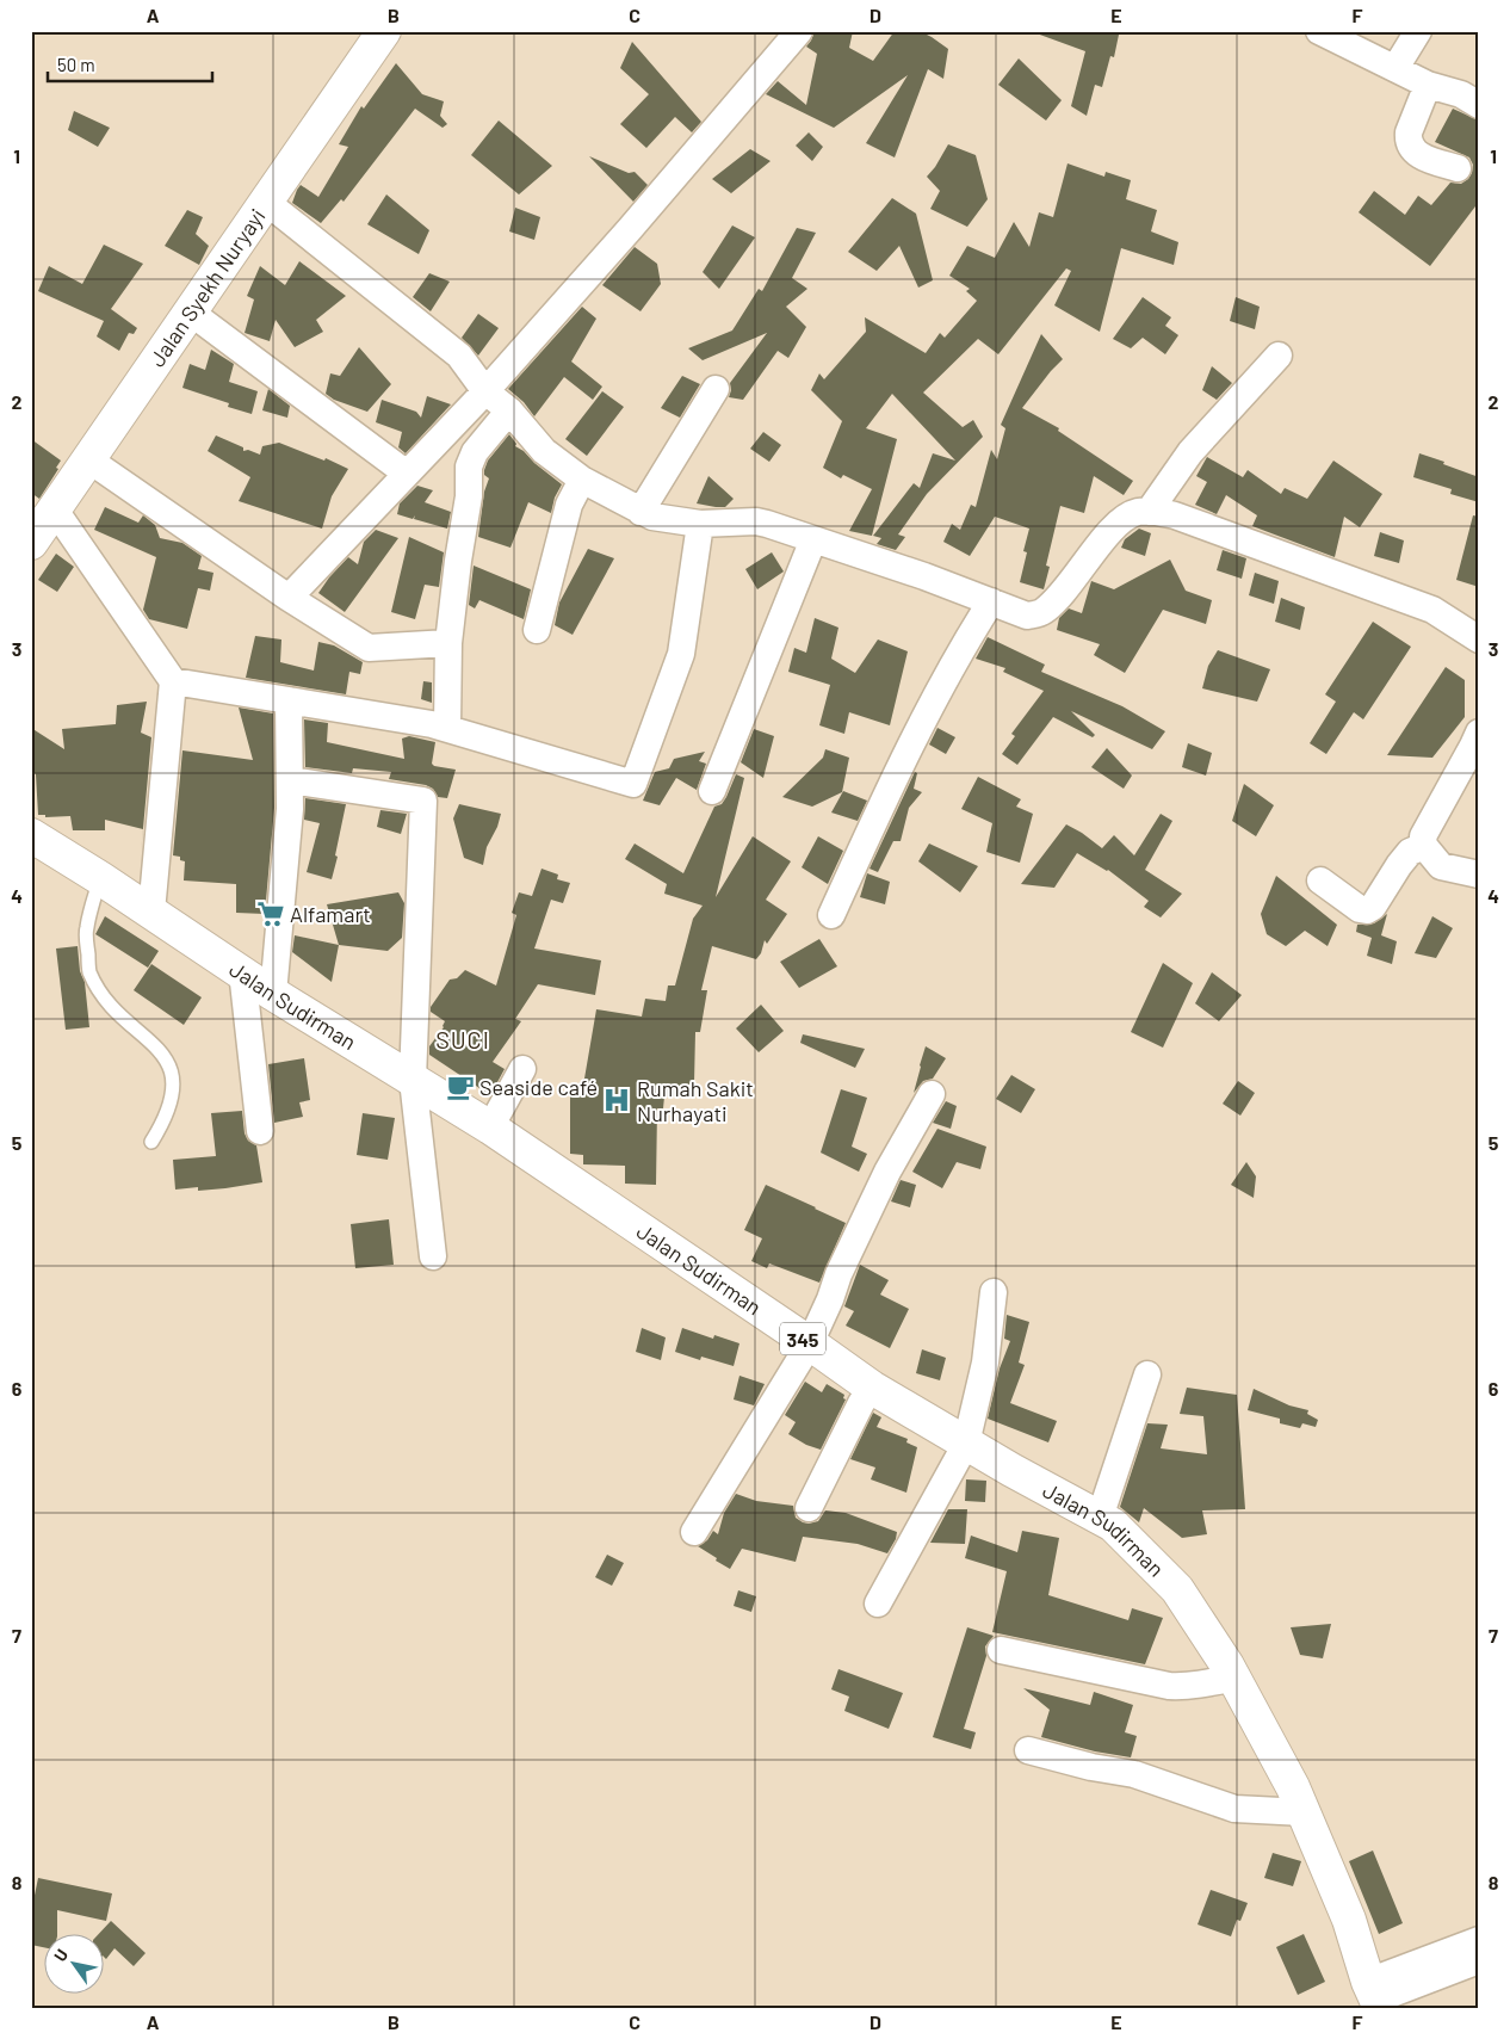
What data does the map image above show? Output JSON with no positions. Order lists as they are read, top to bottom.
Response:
{
  "streets": {
    "main road": ["Jalan Syekh Nuryayi", "Jalan Sudirman", "345"]
  },
  "districts": ["SUCI"],
  "places": {
    "supermarket": ["Alfamart"],
    "cafe": ["Seaside café"],
    "hospital": ["Rumah Sakit Nurhayati"]
  },
  "scale_bar": "50 m",
  "north": "top left",
  "grid": {
    "columns": [
      "A",
      "B",
      "C",
      "D",
      "E",
      "F"
    ],
    "rows": [
      "1",
      "2",
      "3",
      "4",
      "5",
      "6",
      "7",
      "8"
    ]
  }
}
